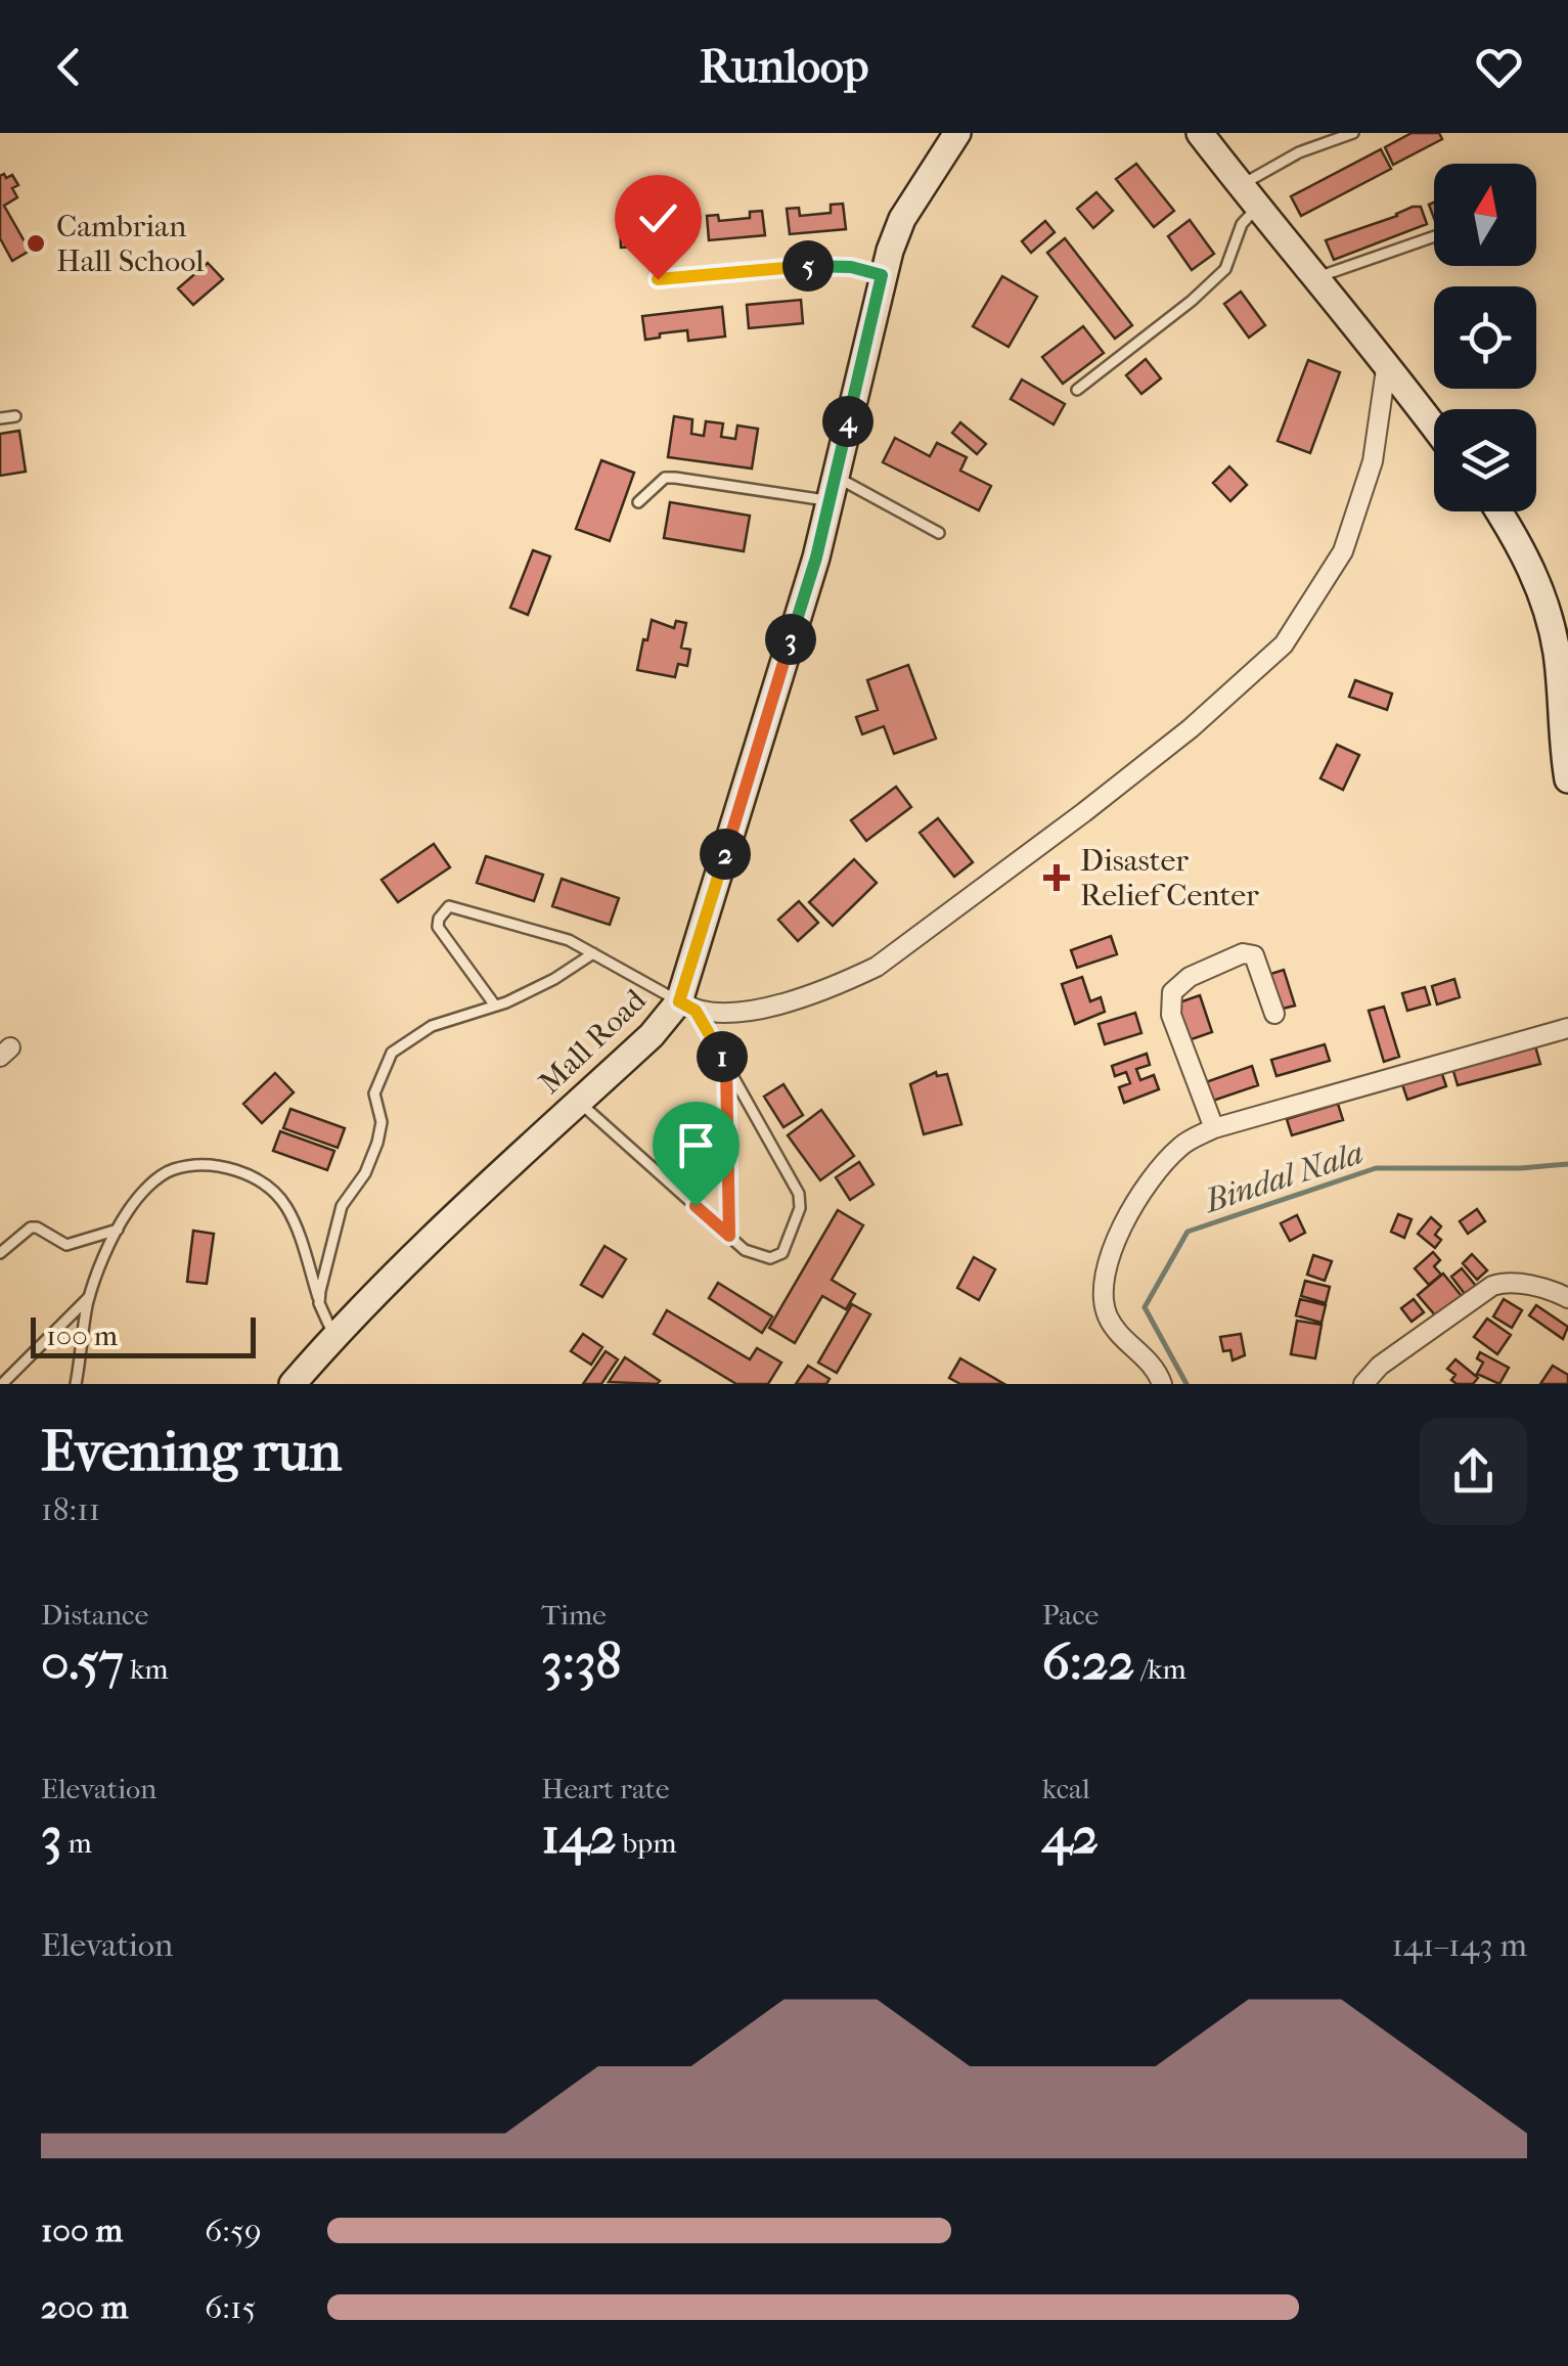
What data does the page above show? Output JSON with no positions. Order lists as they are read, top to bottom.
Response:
{
  "streets": {
    "street": ["Mall Road"]
  },
  "water": ["Bindal Nala"],
  "places": {
    "other": ["Cambrian Hall School"],
    "health": ["Disaster Relief Center"]
  },
  "scale_bar": "100 m",
  "north": "top",
  "page": {
    "header": "Runloop",
    "pins": [
      "5",
      "4",
      "3",
      "2",
      "1"
    ],
    "scale": "100 m",
    "heading": ["Evening run", "18:11"],
    "stats": [
      ["Distance", "0.57 km"],
      ["Time", "3:38"],
      ["Pace", "6:22 /km"],
      ["Elevation", "3 m"],
      ["Heart rate", "142 bpm"],
      ["kcal", "42"]
    ],
    "chart": ["Elevation", "141–143 m"],
    "list": [
      {
        "name": "100 m",
        "note": "6:59"
      },
      {
        "name": "200 m",
        "note": "6:15"
      }
    ]
  }
}
